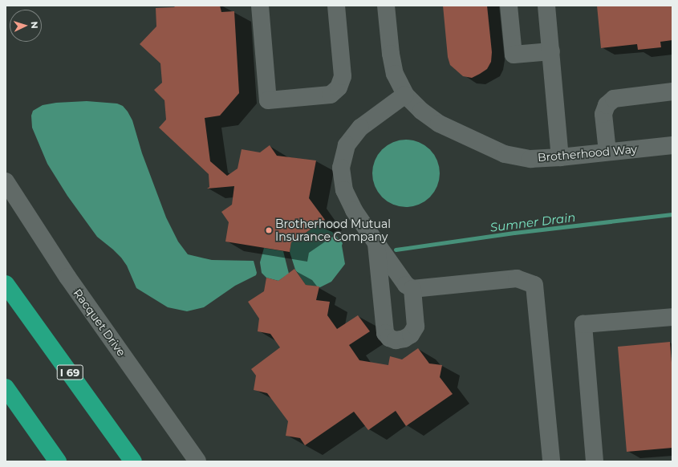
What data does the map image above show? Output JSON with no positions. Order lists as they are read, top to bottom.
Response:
{
  "streets": {
    "highway": ["I 69"],
    "street": ["Brotherhood Way", "Racquet Drive"]
  },
  "water": ["Sumner Drain"],
  "places": ["Brotherhood Mutual Insurance Company"],
  "north": "right"
}
